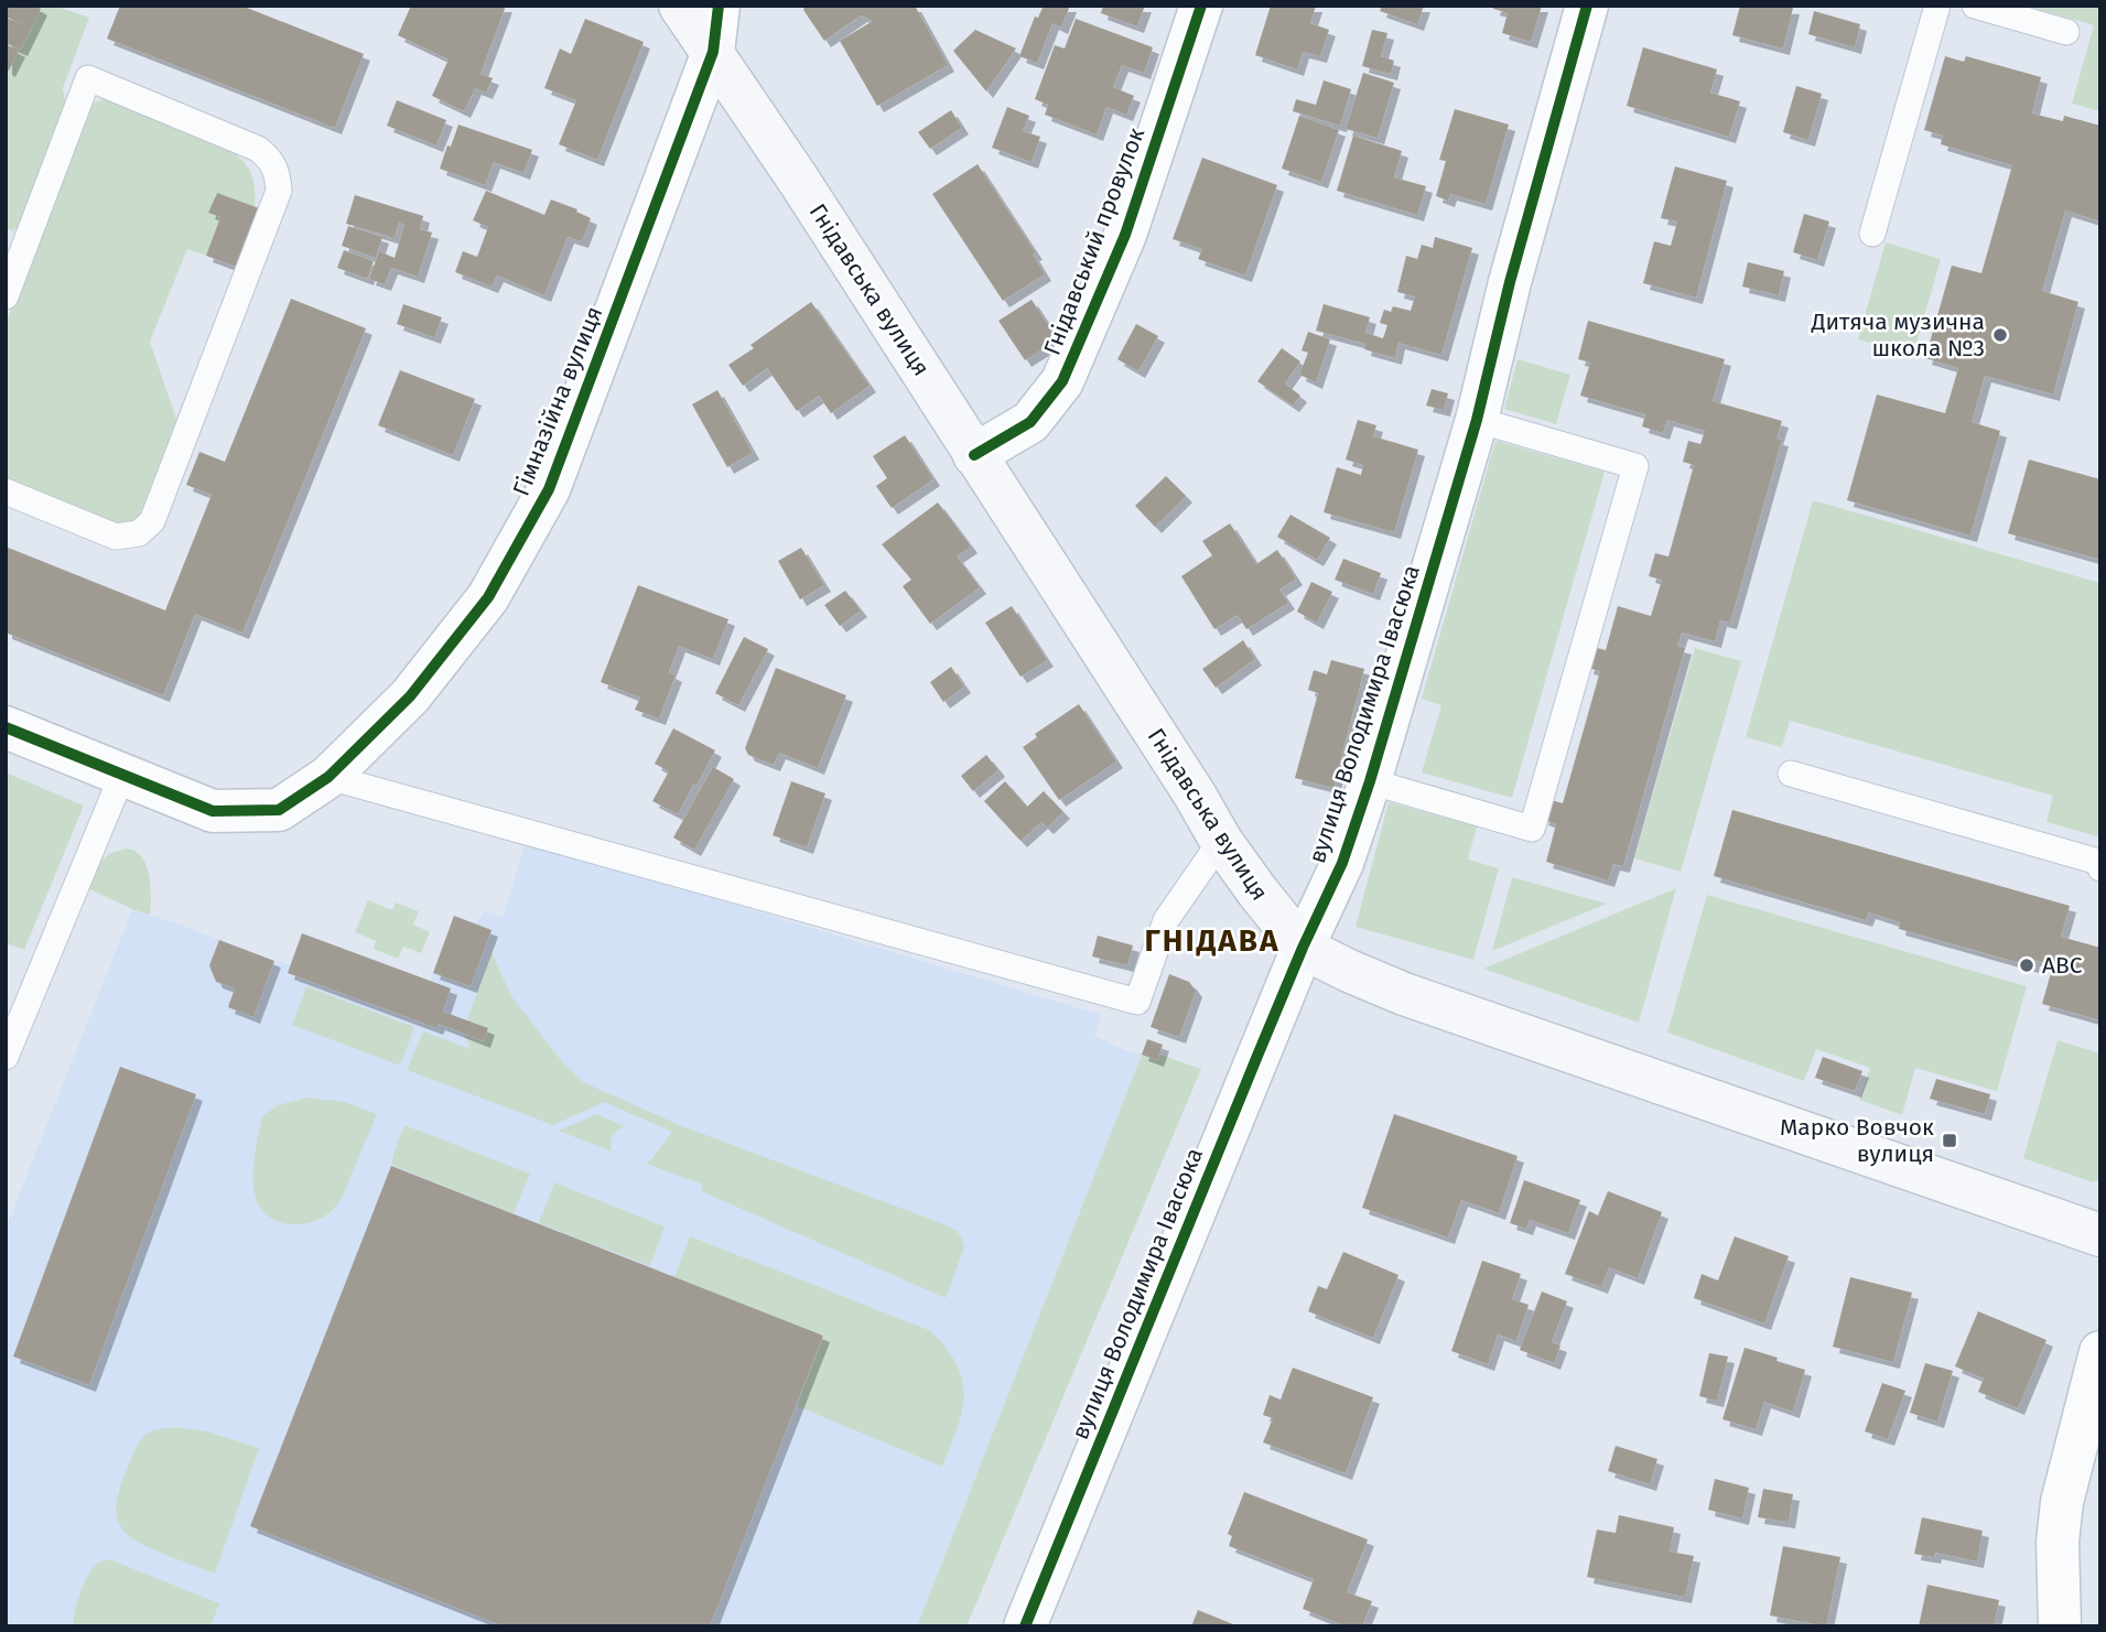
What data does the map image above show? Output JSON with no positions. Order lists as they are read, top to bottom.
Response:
{
  "streets": {
    "main road": ["Гнідавська вулиця"],
    "street": ["Гнідавський провулок", "Гімназійна вулиця", "вулиця Володимира Івасюка"]
  },
  "crossings": [
    ["Гнідавський провулок", "Гнідавська вулиця"],
    ["Гнідавська вулиця", "Гімназійна вулиця"],
    ["Гнідавська вулиця", "вулиця Володимира Івасюка"]
  ],
  "districts": ["ГНІДАВА"],
  "places": {
    "other": ["Дитяча музична школа №3", "ABC"],
    "transit": ["Марко Вовчок вулиця"]
  }
}
